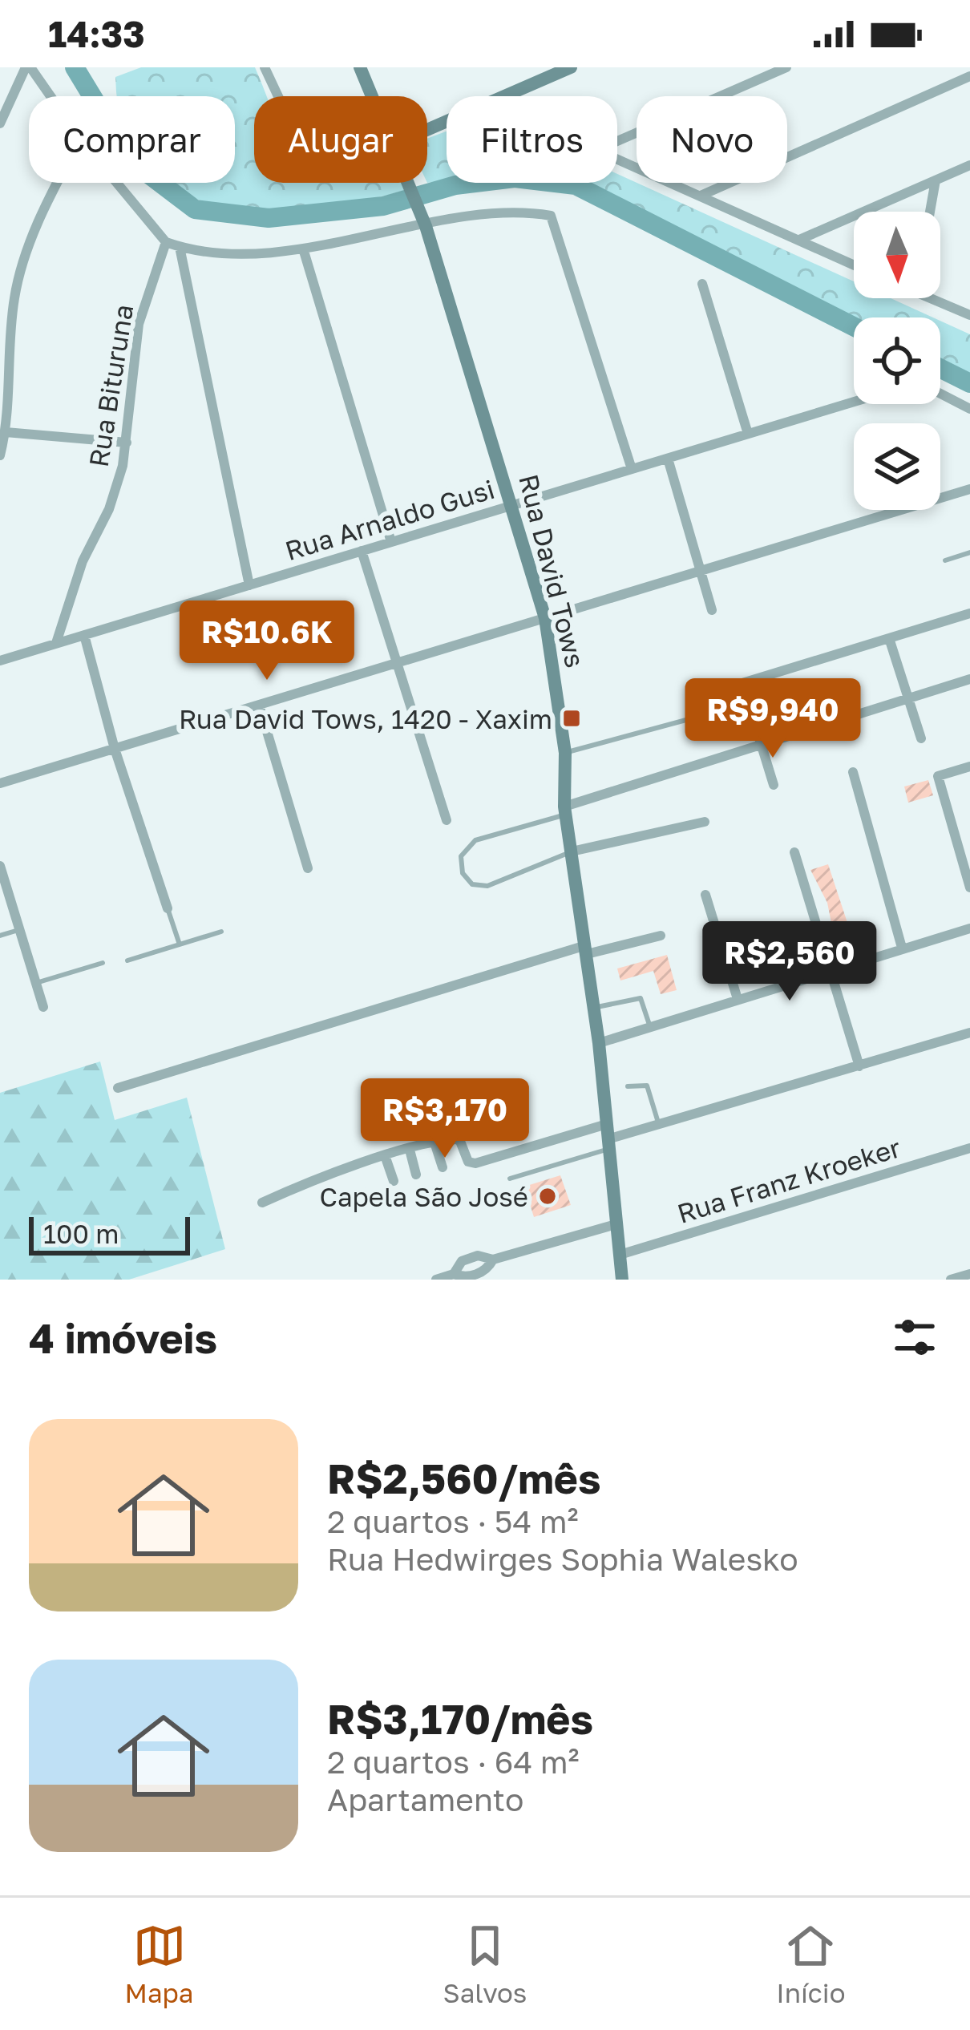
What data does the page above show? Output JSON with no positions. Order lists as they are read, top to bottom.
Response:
{
  "streets": {
    "street": [
      "Rua Bituruna",
      "Rua Arnaldo Gusi",
      "Rua David Tows",
      "Rua Franz Kroeker"
    ]
  },
  "crossings": [
    ["Rua Bituruna", "Rua Arnaldo Gusi"],
    ["Rua Arnaldo Gusi", "Rua David Tows"],
    ["Rua David Tows", "Rua Franz Kroeker"]
  ],
  "places": {
    "transit": ["Rua David Tows, 1420 - Xaxim"],
    "other": ["Capela São José"]
  },
  "scale_bar": "100 m",
  "north": "bottom",
  "page": {
    "status": "14:33",
    "chip": [
      "Comprar",
      "Alugar",
      "Filtros",
      "Novo"
    ],
    "price": [
      "R$10.6K",
      "R$9,940",
      "R$2,560",
      "R$3,170"
    ],
    "scale": "100 m",
    "heading": "4 imóveis",
    "list": [
      {
        "name": "R$2,560/mês",
        "note": "2 quartos · 54 m² · Rua Hedwirges Sophia Walesko"
      },
      {
        "name": "R$3,170/mês",
        "note": "2 quartos · 64 m² · Apartamento"
      }
    ],
    "tabs": ["Mapa", "Salvos", "Início"]
  }
}
